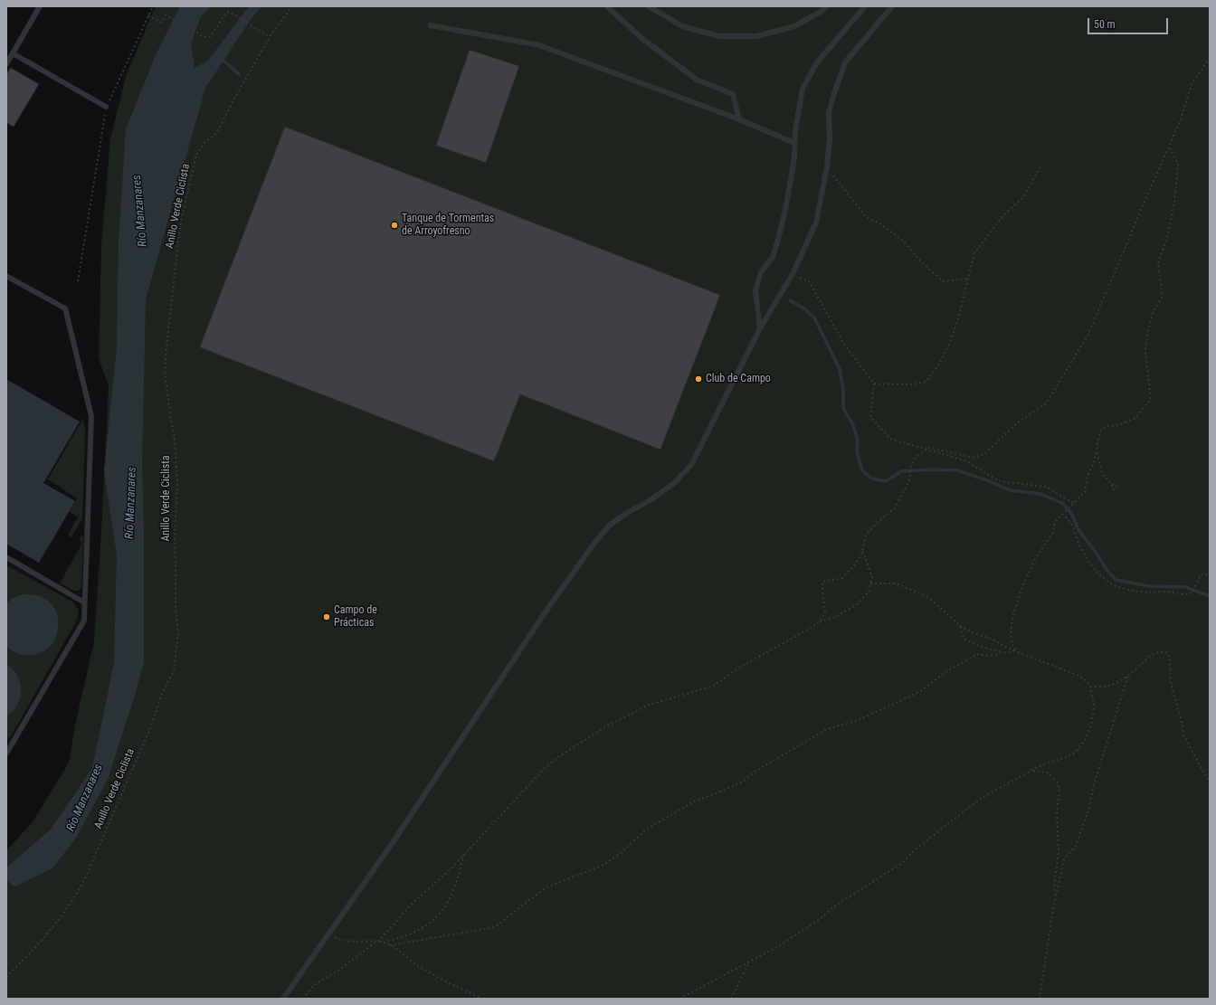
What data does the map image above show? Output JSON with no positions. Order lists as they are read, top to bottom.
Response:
{
  "streets": {
    "path": ["Anillo Verde Ciclista"]
  },
  "water": ["Río Manzanares"],
  "places": ["Tanque de Tormentas de Arroyofresno", "Club de Campo", "Campo de Prácticas"],
  "scale_bar": "50 m"
}
